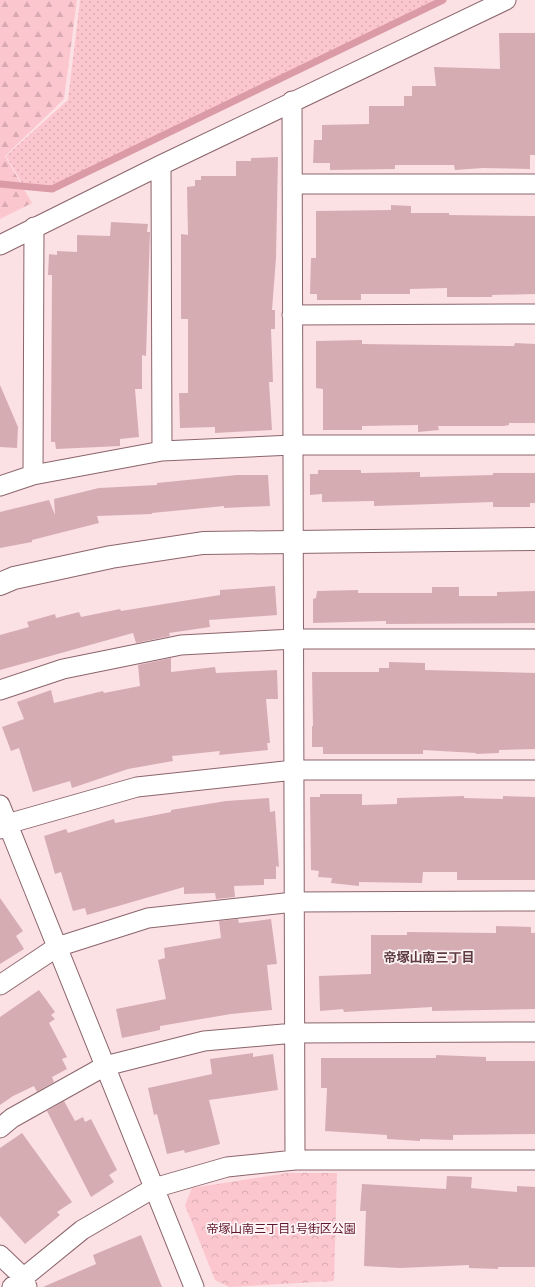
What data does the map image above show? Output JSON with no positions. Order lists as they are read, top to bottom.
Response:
{
  "districts": ["帝塚山南三丁目"],
  "parks": ["帝塚山南三丁目1号街区公園"]
}
